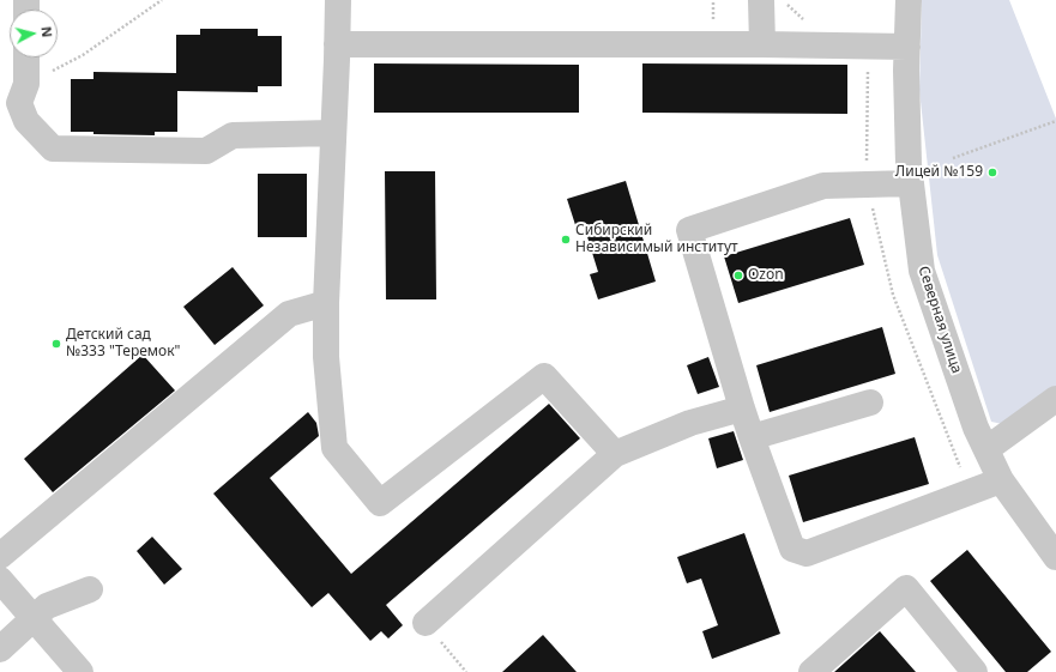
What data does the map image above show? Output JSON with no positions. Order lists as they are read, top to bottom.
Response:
{
  "streets": {
    "street": ["Северная улица"]
  },
  "places": [
    "Лицей №159",
    "Сибирский Независимый институт",
    "Ozon",
    "Детский сад №333 \"Теремок\""
  ],
  "north": "right"
}
